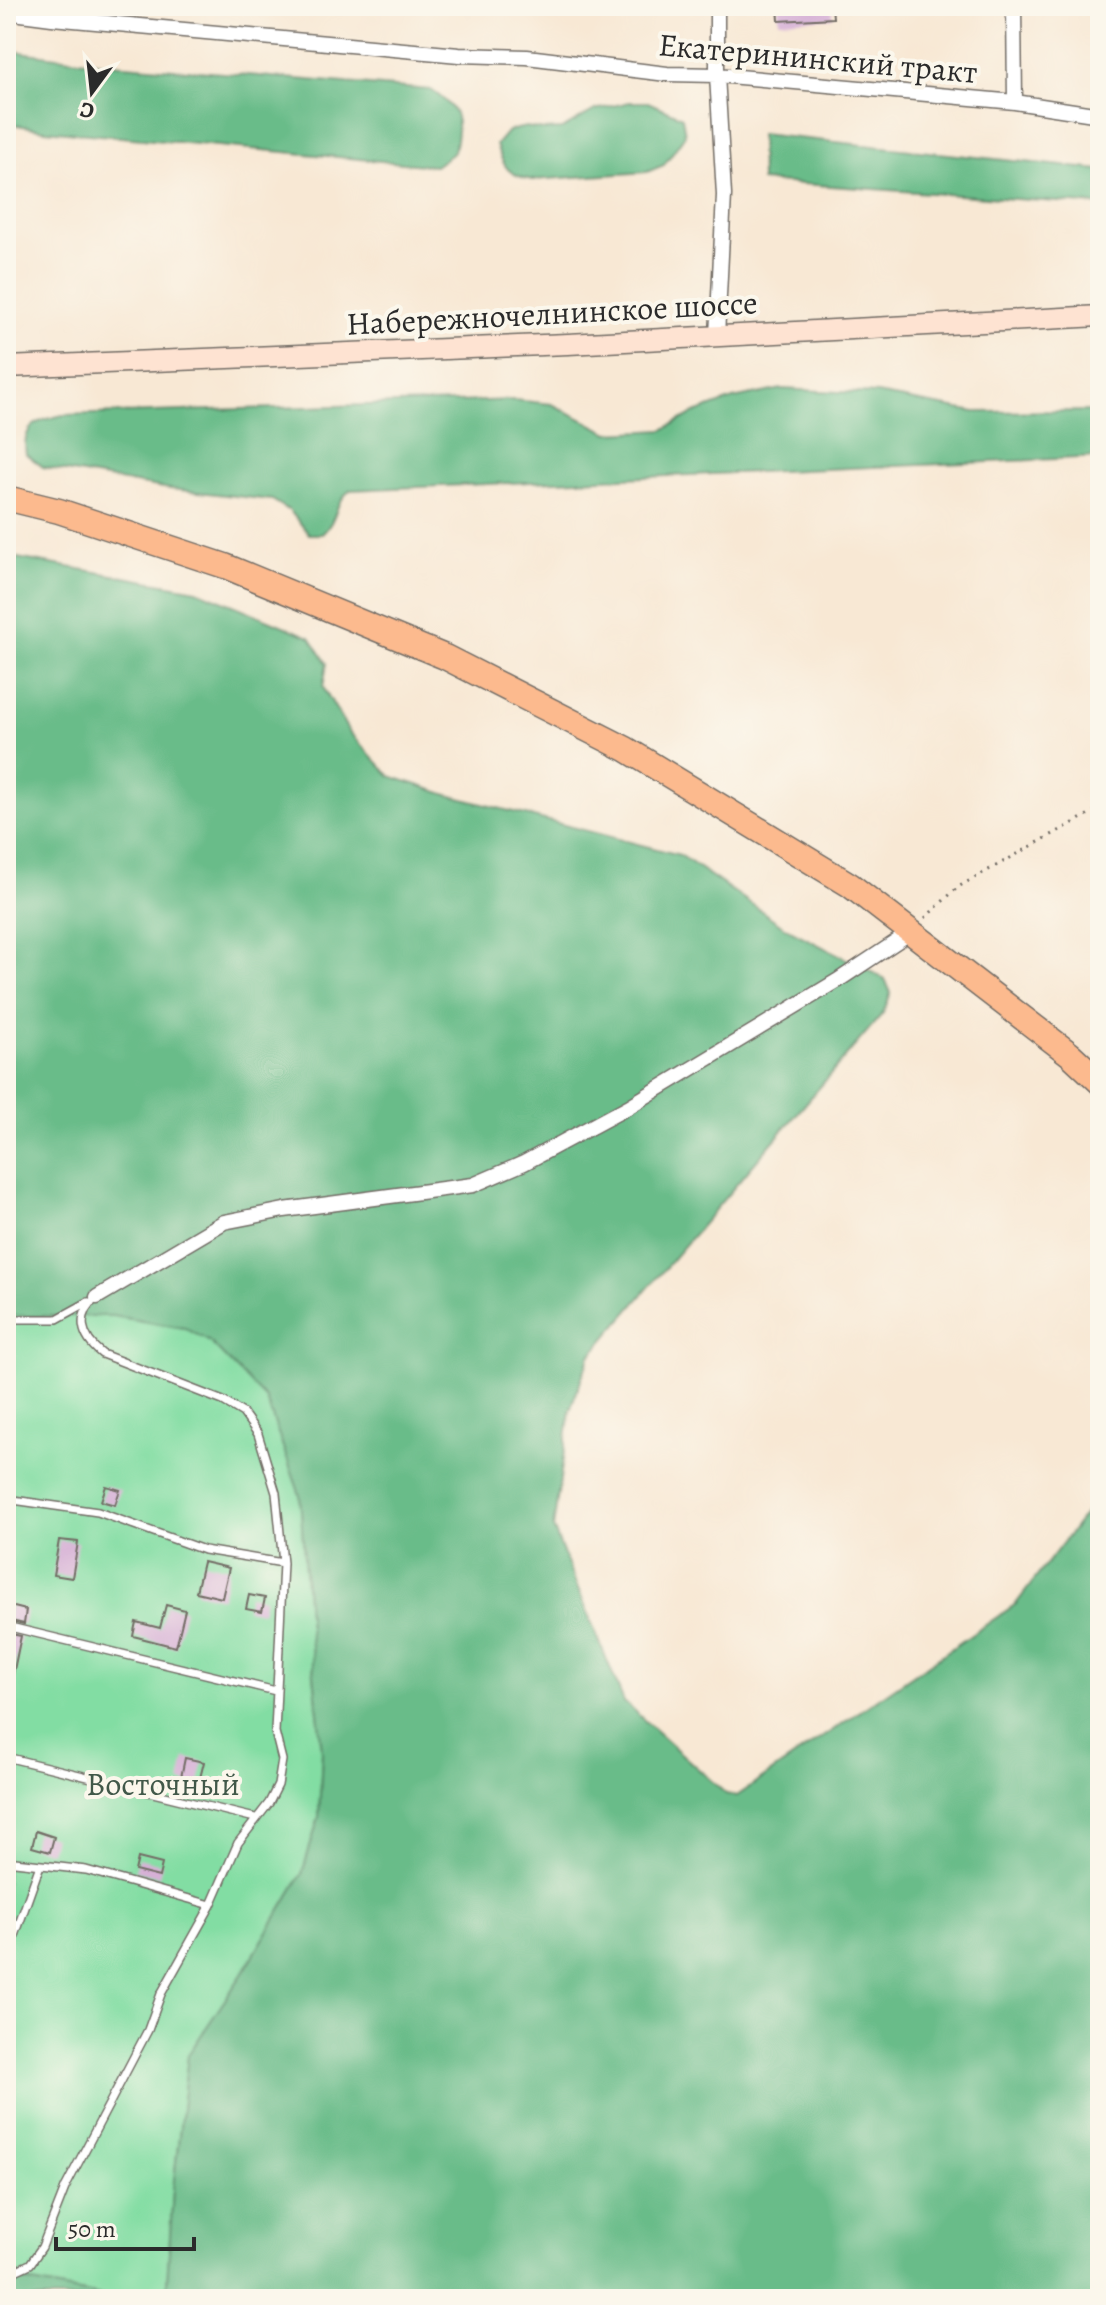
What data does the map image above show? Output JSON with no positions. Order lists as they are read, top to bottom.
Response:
{
  "streets": {
    "main road": ["Набережночелнинское шоссе"],
    "street": ["Екатерининский тракт"]
  },
  "parks": ["Восточный"],
  "scale_bar": "50 m",
  "north": "bottom"
}
